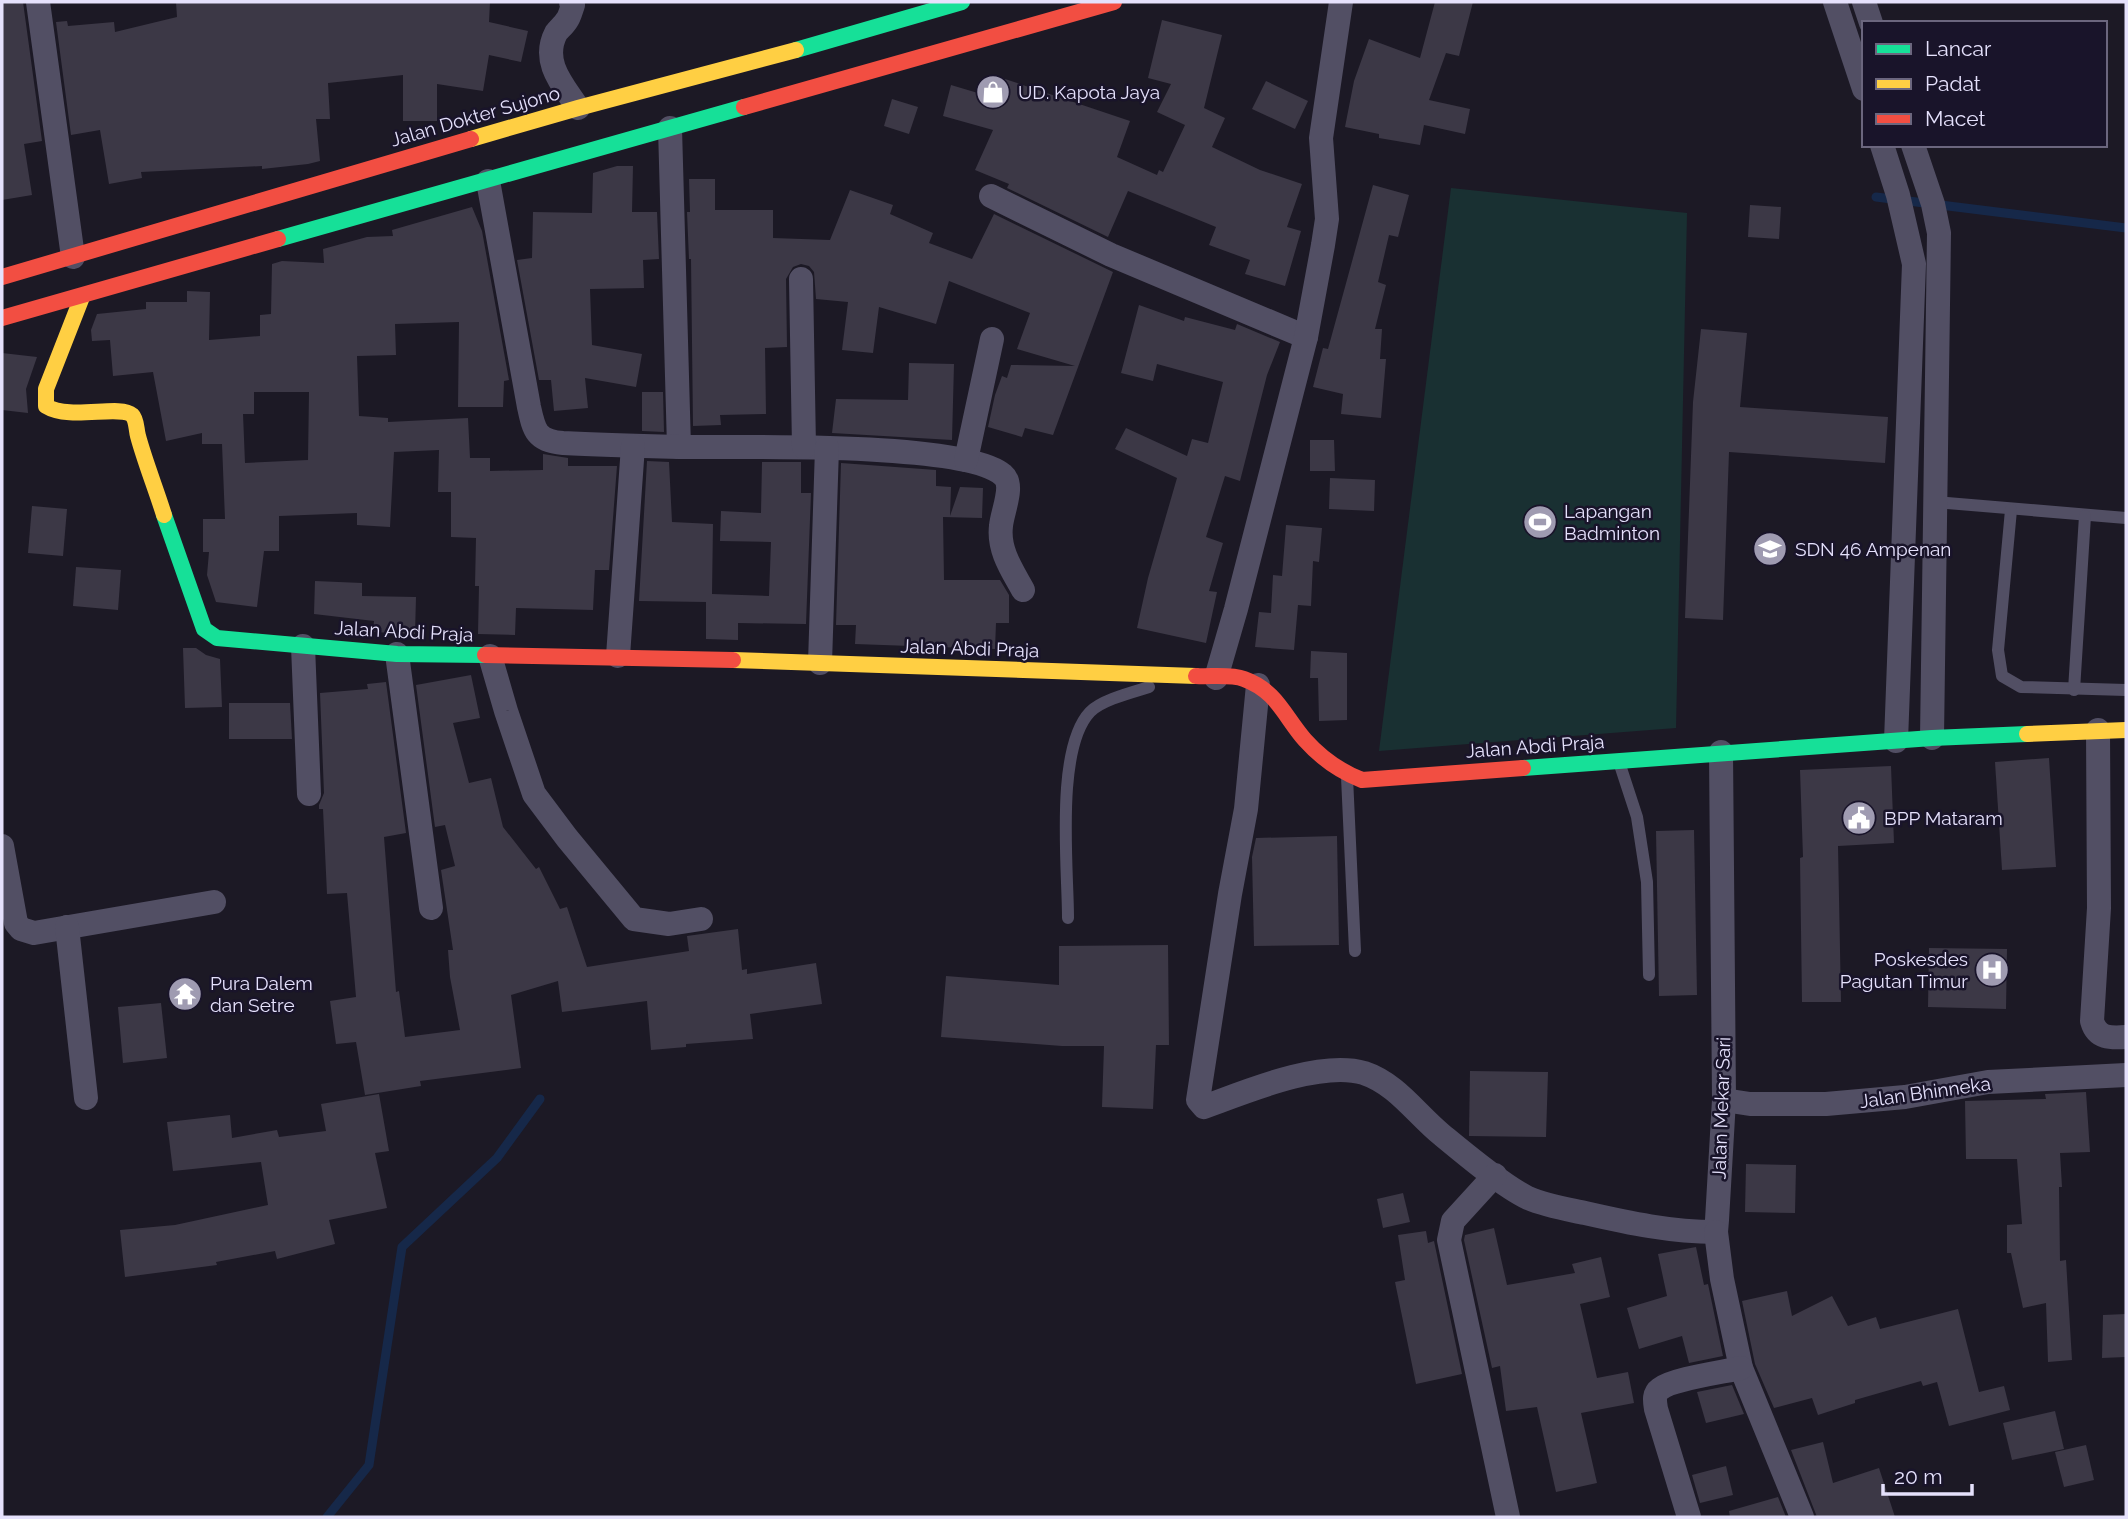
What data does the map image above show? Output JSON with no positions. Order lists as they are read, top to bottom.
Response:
{
  "streets": {
    "main road": ["Jalan Dokter Sujono", "Jalan Abdi Praja"],
    "street": ["Jalan Bhinneka", "Jalan Mekar Sari"]
  },
  "crossings": [
    ["Jalan Abdi Praja", "Jalan Mekar Sari"],
    ["Jalan Bhinneka", "Jalan Mekar Sari"]
  ],
  "places": {
    "shop": ["UD. Kapota Jaya"],
    "sports": ["Lapangan Badminton"],
    "school or university": ["SDN 46 Ampenan"],
    "public building": ["BPP Mataram"],
    "hospital": ["Poskesdes Pagutan Timur"],
    "temple": ["Pura Dalem dan Setre"]
  },
  "legend": ["Lancar", "Padat", "Macet"],
  "scale_bar": "20 m"
}
